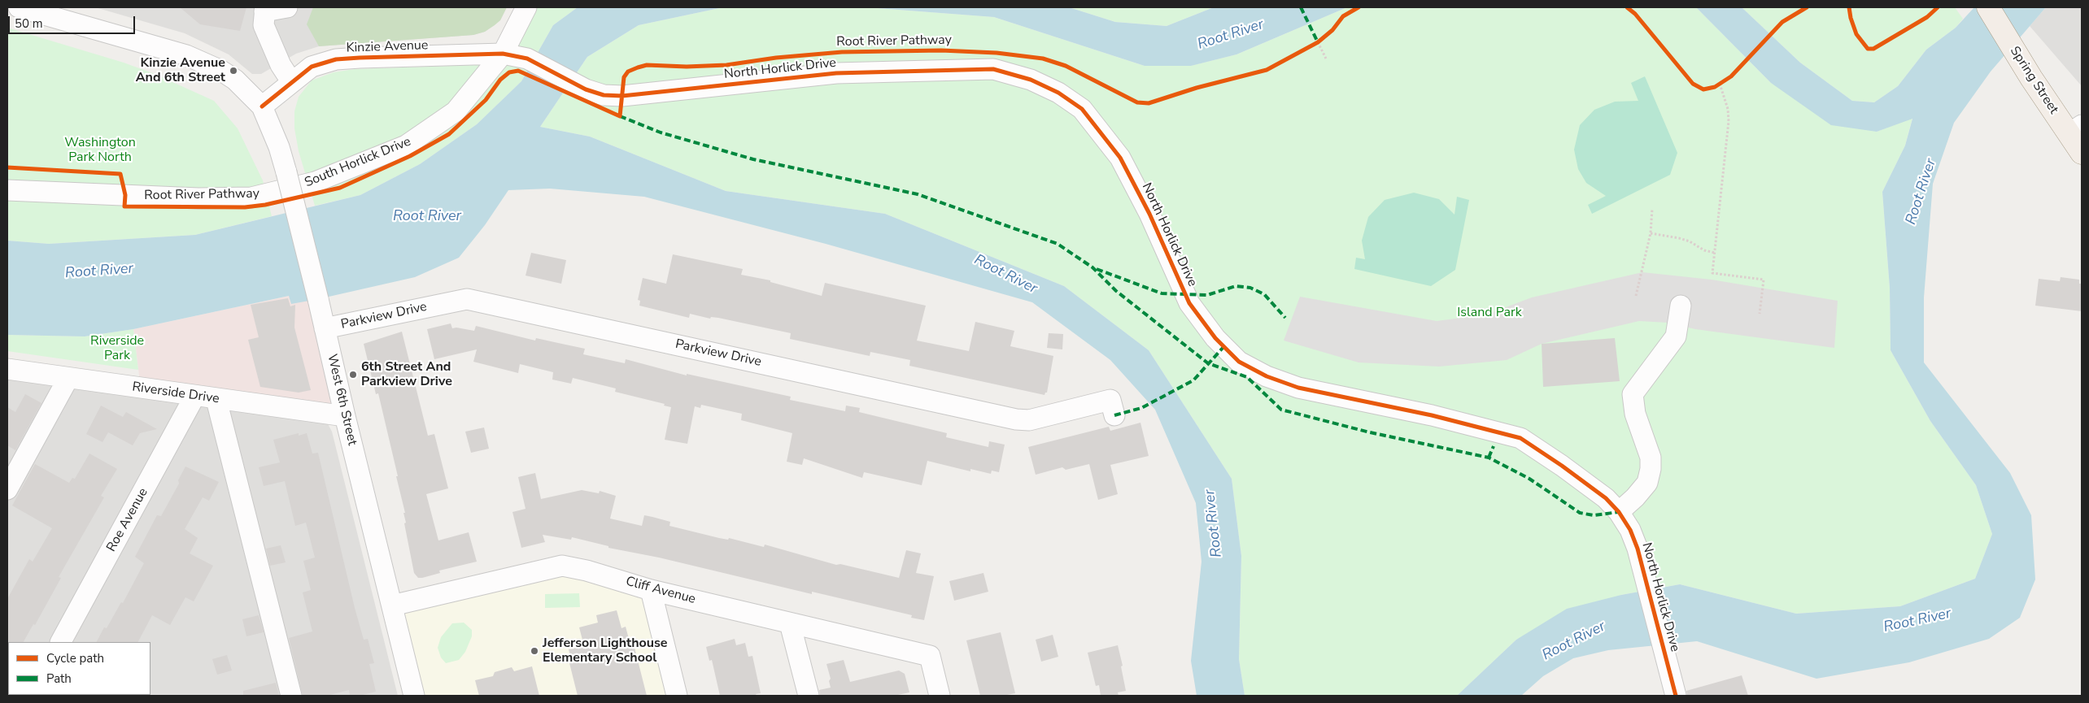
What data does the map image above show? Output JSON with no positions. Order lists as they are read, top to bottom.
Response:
{
  "streets": {
    "main road": ["Spring Street"],
    "street": [
      "Kinzie Avenue",
      "North Horlick Drive",
      "South Horlick Drive",
      "Parkview Drive",
      "Riverside Drive",
      "West 6th Street",
      "Roe Avenue",
      "Cliff Avenue"
    ],
    "cycle path": ["Root River Pathway"]
  },
  "crossings": [
    ["Kinzie Avenue", "North Horlick Drive"],
    ["Kinzie Avenue", "South Horlick Drive"],
    ["Kinzie Avenue", "West 6th Street"],
    ["North Horlick Drive", "South Horlick Drive"],
    ["Parkview Drive", "West 6th Street"],
    ["Riverside Drive", "West 6th Street"],
    ["Riverside Drive", "Roe Avenue"],
    ["West 6th Street", "Cliff Avenue"]
  ],
  "water": ["Root River"],
  "parks": ["Washington Park North", "Island Park", "Riverside Park"],
  "places": ["Kinzie Avenue And 6th Street", "6th Street And Parkview Drive", "Jefferson Lighthouse Elementary School"],
  "legend": ["Cycle path", "Path"],
  "scale_bar": "50 m"
}
